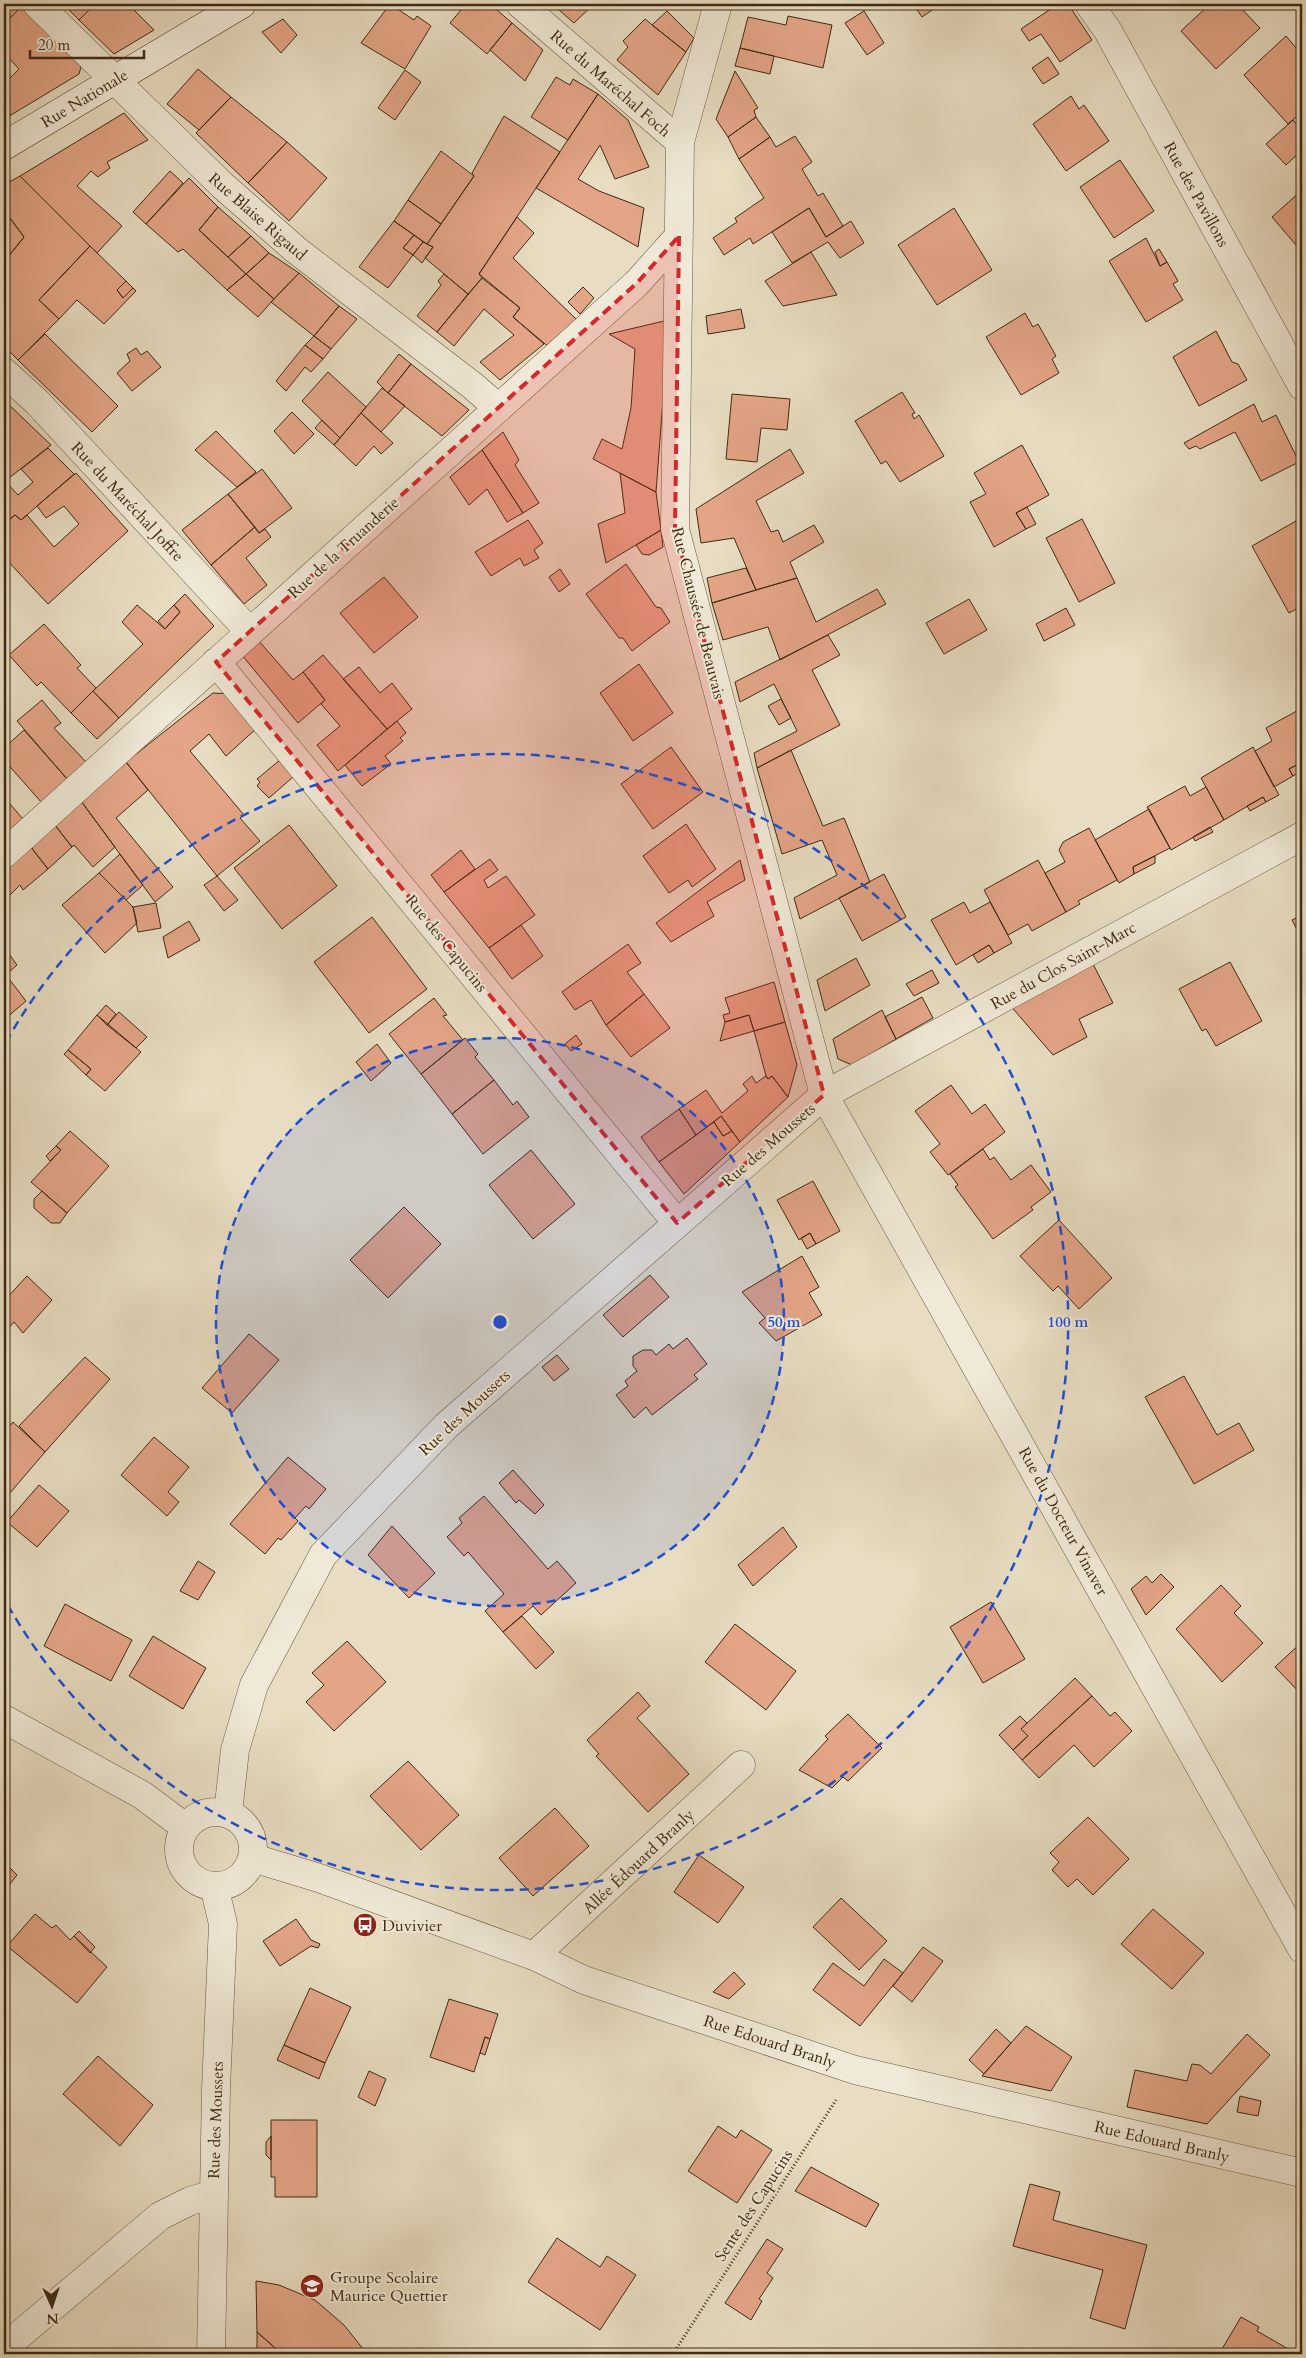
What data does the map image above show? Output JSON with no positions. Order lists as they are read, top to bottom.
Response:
{
  "streets": {
    "street": [
      "Rue du Maréchal Foch",
      "Rue Nationale",
      "Rue des Pavillons",
      "Rue Blaise Rigaud",
      "Rue du Maréchal Joffre",
      "Rue de la Truanderie",
      "Rue Chaussée de Beauvais",
      "Rue des Capucins",
      "Rue du Clos Saint-Marc",
      "Rue des Moussets",
      "Rue du Docteur Vinaver",
      "Allée Édouard Branly",
      "Rue Edouard Branly"
    ],
    "path": ["Sente des Capucins"]
  },
  "crossings": [
    ["Rue du Maréchal Foch", "Rue Chaussée de Beauvais"],
    ["Rue Nationale", "Rue Blaise Rigaud"],
    ["Rue Blaise Rigaud", "Rue de la Truanderie"],
    ["Rue du Maréchal Joffre", "Rue de la Truanderie"],
    ["Rue de la Truanderie", "Rue Chaussée de Beauvais"],
    ["Rue de la Truanderie", "Rue des Capucins"],
    ["Rue Chaussée de Beauvais", "Rue du Clos Saint-Marc"],
    ["Rue Chaussée de Beauvais", "Rue des Moussets"],
    ["Rue Chaussée de Beauvais", "Rue du Docteur Vinaver"],
    ["Rue des Capucins", "Rue des Moussets"],
    ["Rue du Clos Saint-Marc", "Rue des Moussets"],
    ["Rue du Clos Saint-Marc", "Rue du Docteur Vinaver"],
    ["Rue des Moussets", "Rue du Docteur Vinaver"],
    ["Rue des Moussets", "Rue Edouard Branly"],
    ["Allée Édouard Branly", "Rue Edouard Branly"],
    ["Rue Edouard Branly", "Sente des Capucins"]
  ],
  "places": {
    "bus stop": ["Duvivier"],
    "school or university": ["Groupe Scolaire Maurice Quettier"]
  },
  "scale_bar": "20 m",
  "north": "bottom",
  "rings": ["50 m", "100 m"]
}
